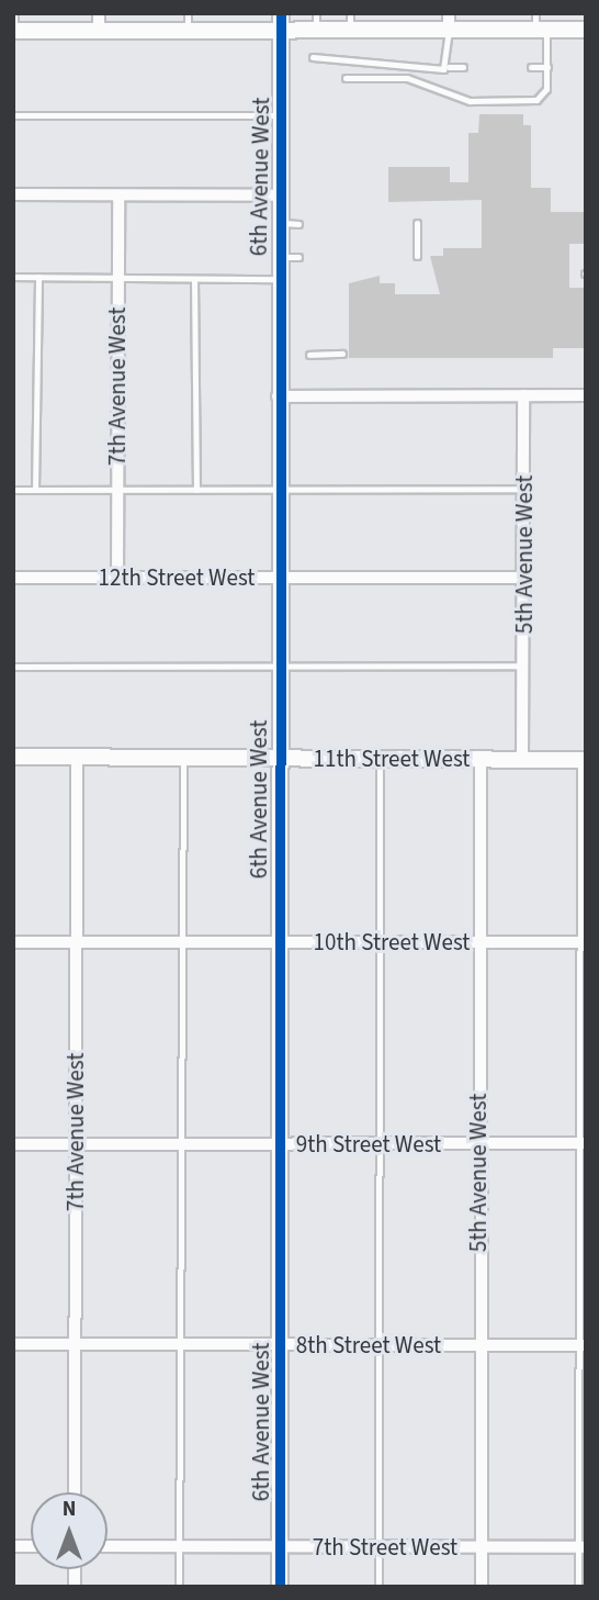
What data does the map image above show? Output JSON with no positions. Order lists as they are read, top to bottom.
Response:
{
  "streets": {
    "street": [
      "6th Avenue West",
      "7th Avenue West",
      "5th Avenue West",
      "12th Street West",
      "11th Street West",
      "10th Street West",
      "9th Street West",
      "8th Street West",
      "7th Street West"
    ]
  },
  "crossings": [
    ["6th Avenue West", "12th Street West"],
    ["6th Avenue West", "11th Street West"],
    ["6th Avenue West", "10th Street West"],
    ["6th Avenue West", "9th Street West"],
    ["6th Avenue West", "8th Street West"],
    ["6th Avenue West", "7th Street West"],
    ["7th Avenue West", "12th Street West"],
    ["7th Avenue West", "11th Street West"],
    ["7th Avenue West", "10th Street West"],
    ["7th Avenue West", "9th Street West"],
    ["7th Avenue West", "8th Street West"],
    ["5th Avenue West", "12th Street West"],
    ["5th Avenue West", "11th Street West"],
    ["5th Avenue West", "10th Street West"],
    ["5th Avenue West", "9th Street West"],
    ["5th Avenue West", "8th Street West"],
    ["5th Avenue West", "7th Street West"]
  ],
  "north": "top"
}
